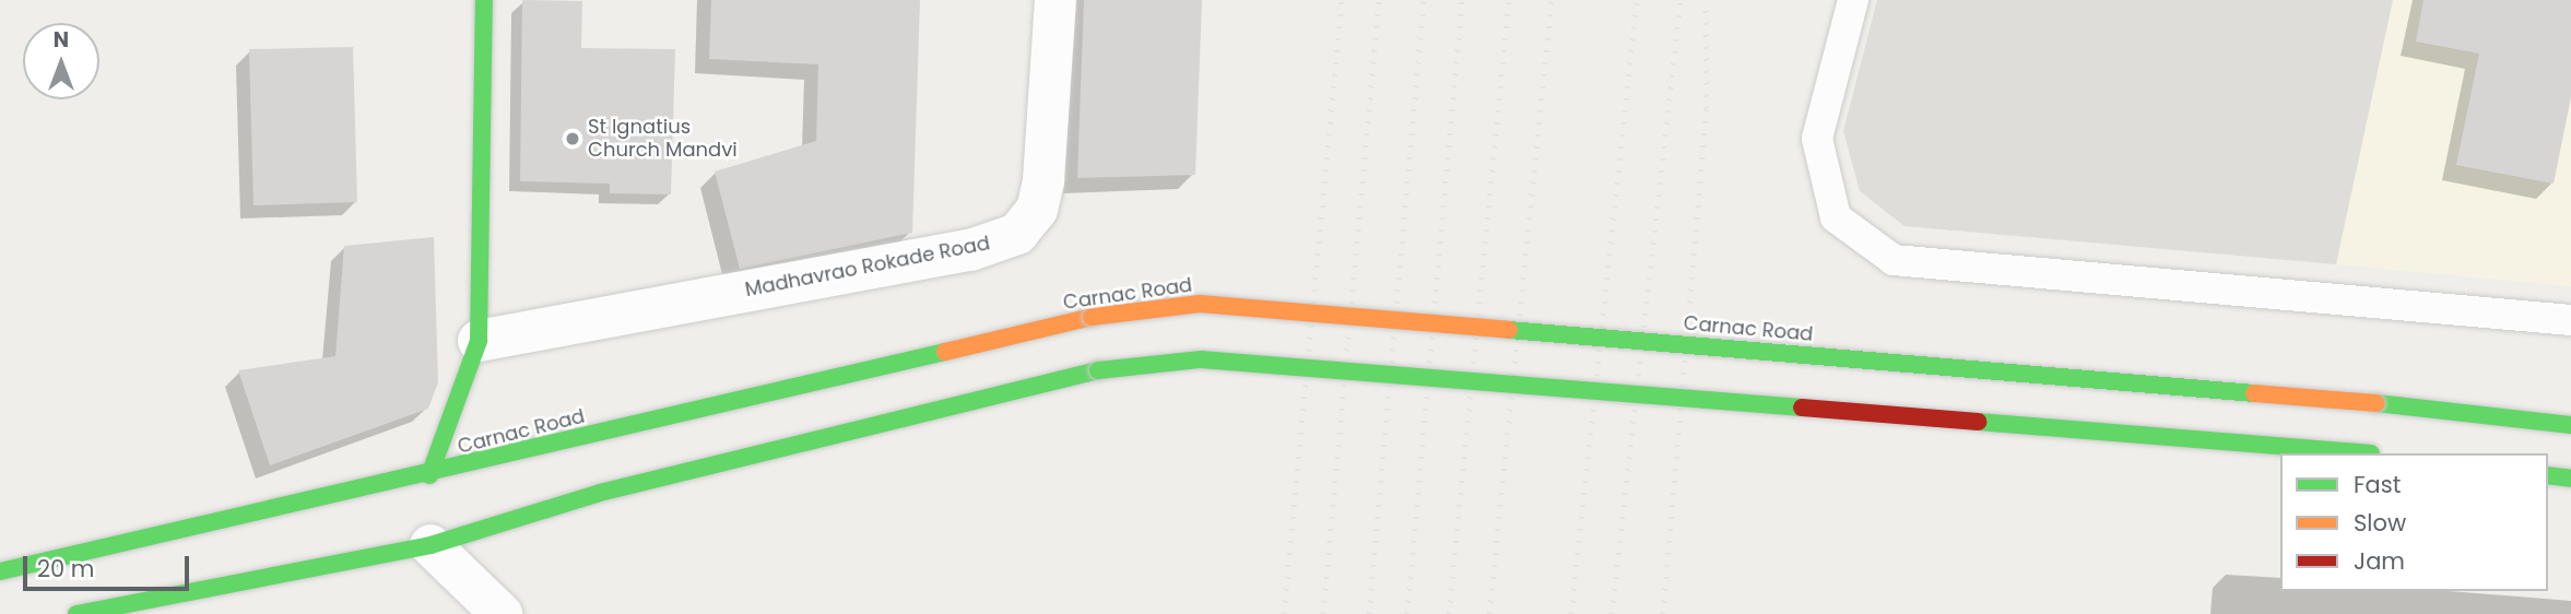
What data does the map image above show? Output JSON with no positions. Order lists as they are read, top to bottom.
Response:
{
  "streets": {
    "main road": ["Carnac Road"],
    "street": ["Madhavrao Rokade Road"]
  },
  "places": ["St Ignatius Church Mandvi"],
  "legend": ["Fast", "Slow", "Jam"],
  "scale_bar": "20 m",
  "north": "top"
}
